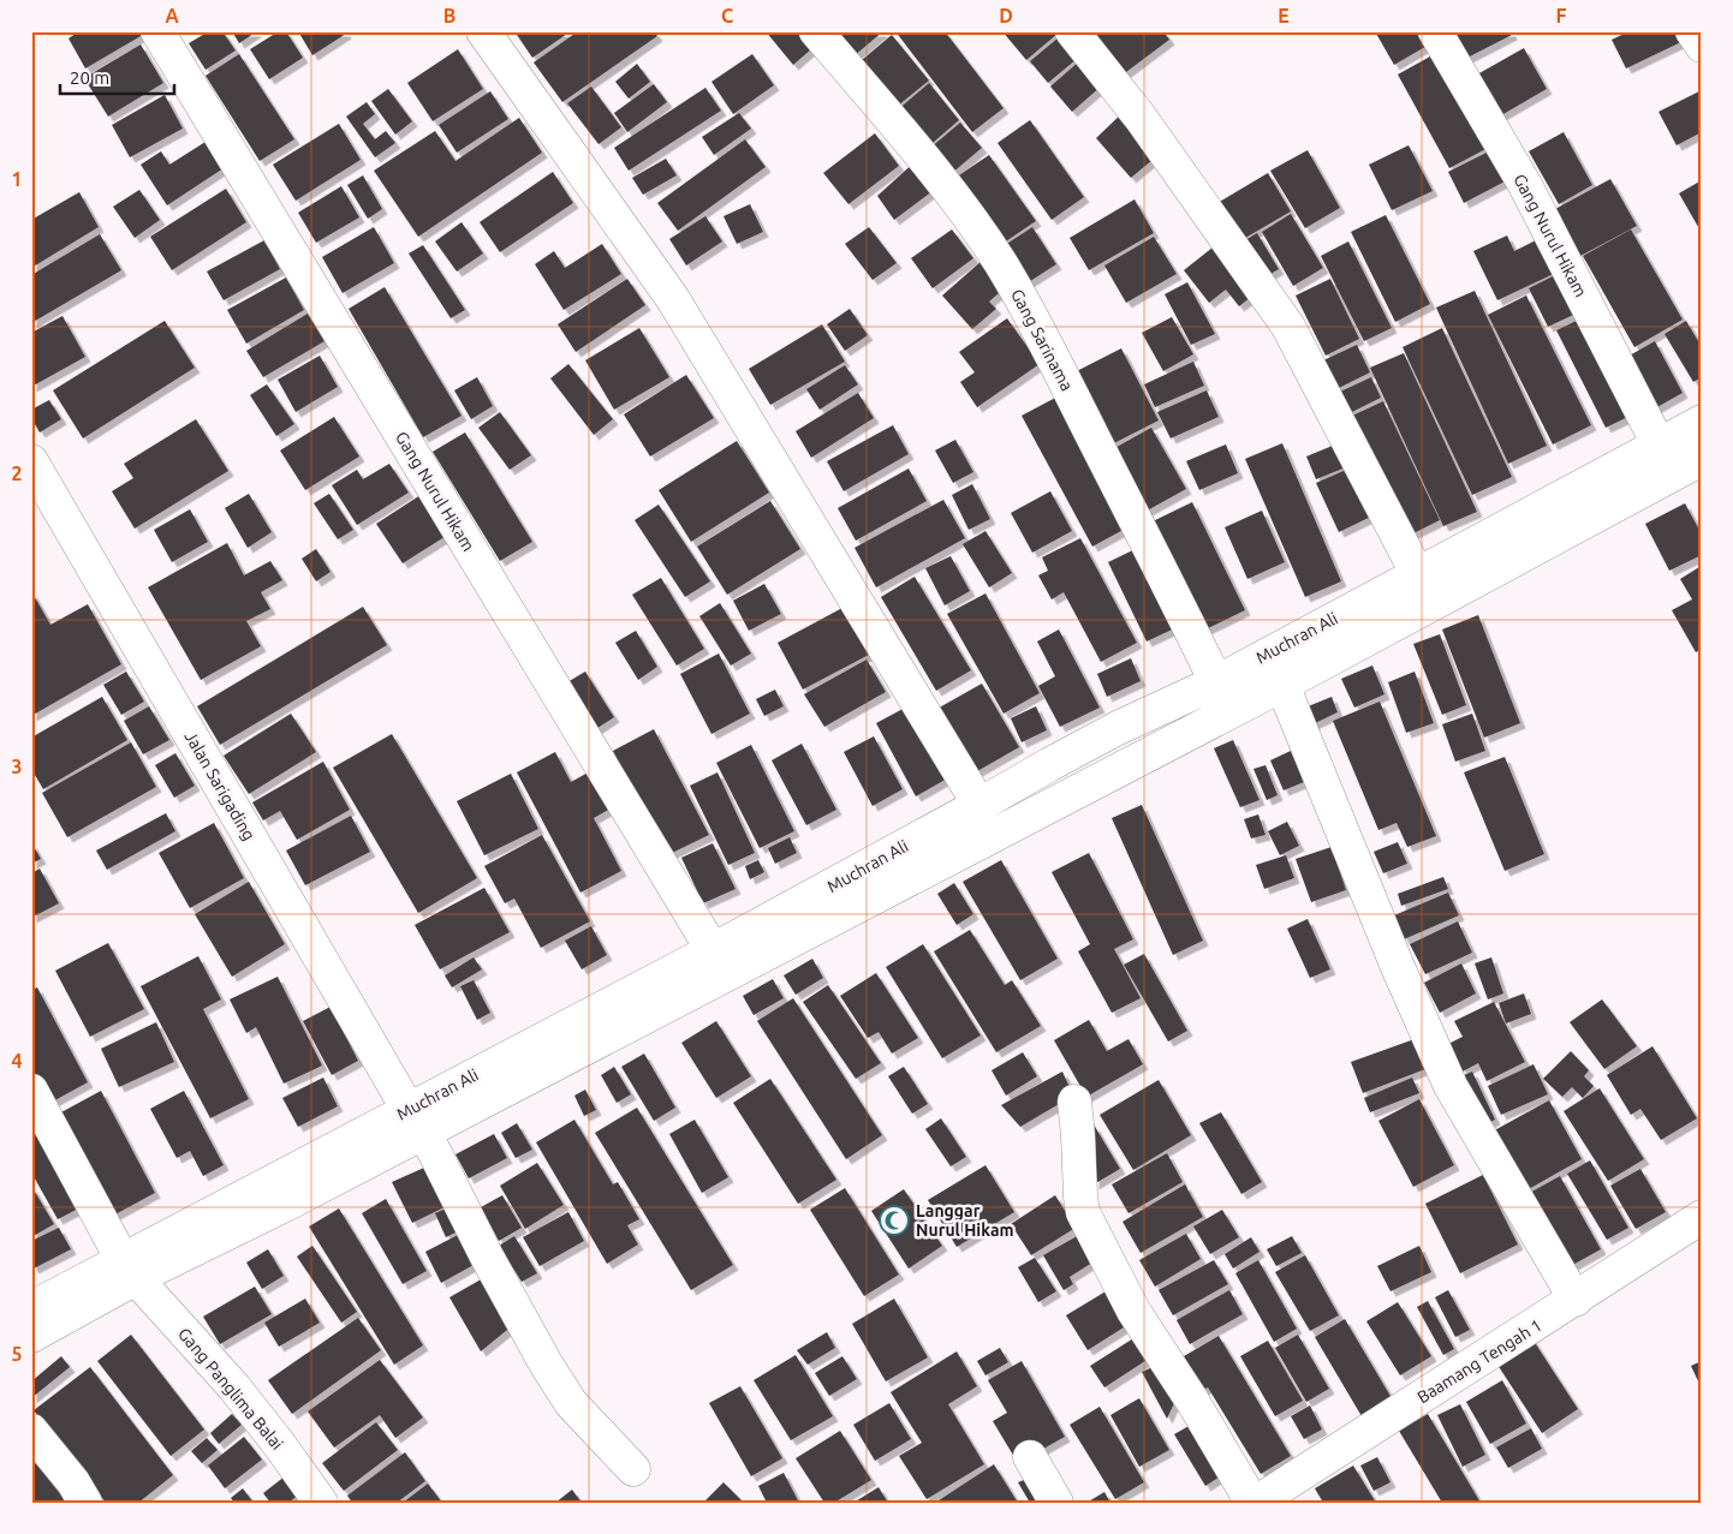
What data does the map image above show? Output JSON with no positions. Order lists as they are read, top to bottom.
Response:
{
  "streets": {
    "street": [
      "Gang Nurul Hikam",
      "Gang Sarinama",
      "Muchran Ali",
      "Jalan Sarigading",
      "Baamang Tengah 1",
      "Gang Panglima Balai"
    ]
  },
  "crossings": [
    ["Gang Nurul Hikam", "Muchran Ali"],
    ["Gang Sarinama", "Muchran Ali"],
    ["Muchran Ali", "Jalan Sarigading"],
    ["Muchran Ali", "Gang Panglima Balai"]
  ],
  "places": {
    "mosque": ["Langgar Nurul Hikam"]
  },
  "scale_bar": "20 m",
  "grid": {
    "columns": [
      "A",
      "B",
      "C",
      "D",
      "E",
      "F"
    ],
    "rows": [
      "1",
      "2",
      "3",
      "4",
      "5"
    ]
  }
}
